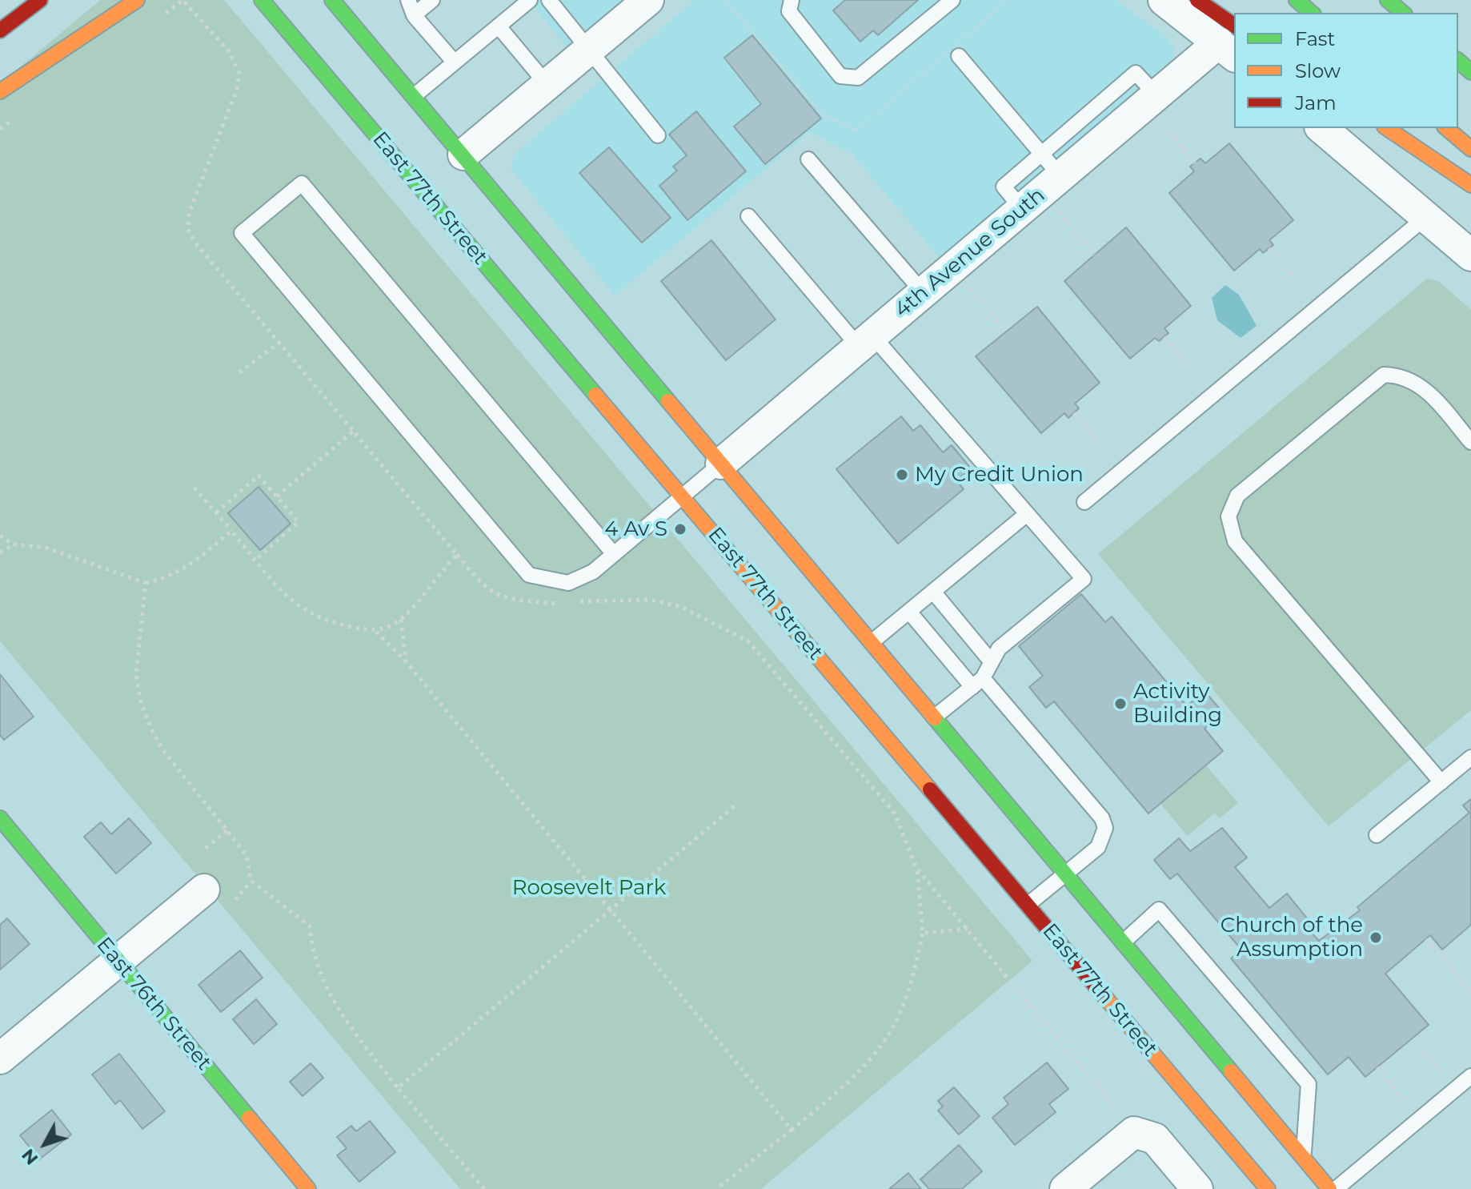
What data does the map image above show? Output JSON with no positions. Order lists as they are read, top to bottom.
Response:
{
  "streets": {
    "main road": ["East 77th Street", "East 76th Street"],
    "street": ["4th Avenue South"]
  },
  "parks": ["Roosevelt Park"],
  "places": [
    "My Credit Union",
    "4 Av S",
    "Activity Building",
    "Church of the Assumption"
  ],
  "legend": ["Fast", "Slow", "Jam"],
  "north": "bottom left"
}
